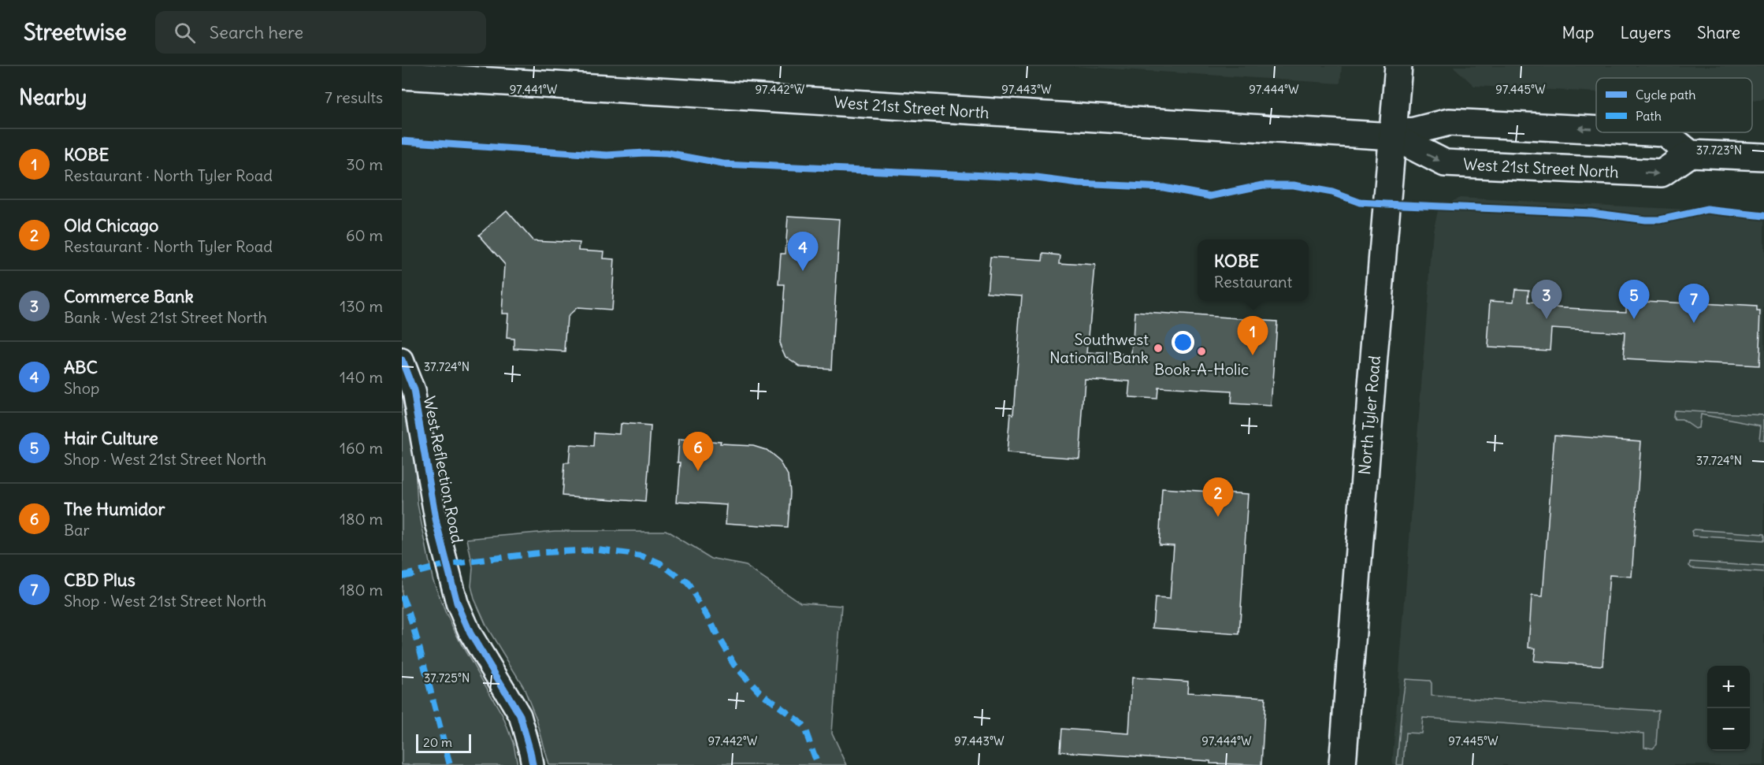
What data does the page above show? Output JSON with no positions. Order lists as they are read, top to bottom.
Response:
{
  "streets": {
    "main road": ["West 21st Street North", "North Tyler Road"],
    "street": ["West Reflection Road"]
  },
  "crossings": [
    ["West 21st Street North", "North Tyler Road"]
  ],
  "places": ["Southwest National Bank", "Book-A-Holic"],
  "legend": ["Cycle path", "Path"],
  "scale_bar": "20 m",
  "page": {
    "header": "Streetwise",
    "search": "Search here",
    "nav": ["Map", "Layers", "Share"],
    "heading": ["Nearby", "7 results"],
    "list": [
      {
        "mark": "1",
        "name": "KOBE",
        "note": "Restaurant · North Tyler Road",
        "value": "30 m"
      },
      {
        "mark": "2",
        "name": "Old Chicago",
        "note": "Restaurant · North Tyler Road",
        "value": "60 m"
      },
      {
        "mark": "3",
        "name": "Commerce Bank",
        "note": "Bank · West 21st Street North",
        "value": "130 m"
      },
      {
        "mark": "4",
        "name": "ABC",
        "note": "Shop",
        "value": "140 m"
      },
      {
        "mark": "5",
        "name": "Hair Culture",
        "note": "Shop · West 21st Street North",
        "value": "160 m"
      },
      {
        "mark": "6",
        "name": "The Humidor",
        "note": "Bar",
        "value": "180 m"
      },
      {
        "mark": "7",
        "name": "CBD Plus",
        "note": "Shop · West 21st Street North",
        "value": "180 m"
      }
    ],
    "pins": [
      "4",
      "3",
      "5",
      "7",
      "1",
      "6",
      "2"
    ],
    "popup": ["KOBE", "Restaurant"],
    "map_buttons": ["+", "−"],
    "scale": "20 m"
  },
  "coordinates": [
    "97.441°W",
    "97.442°W",
    "97.443°W",
    "97.444°W",
    "97.445°W",
    "37.723°N",
    "37.724°N",
    "37.725°N"
  ]
}
